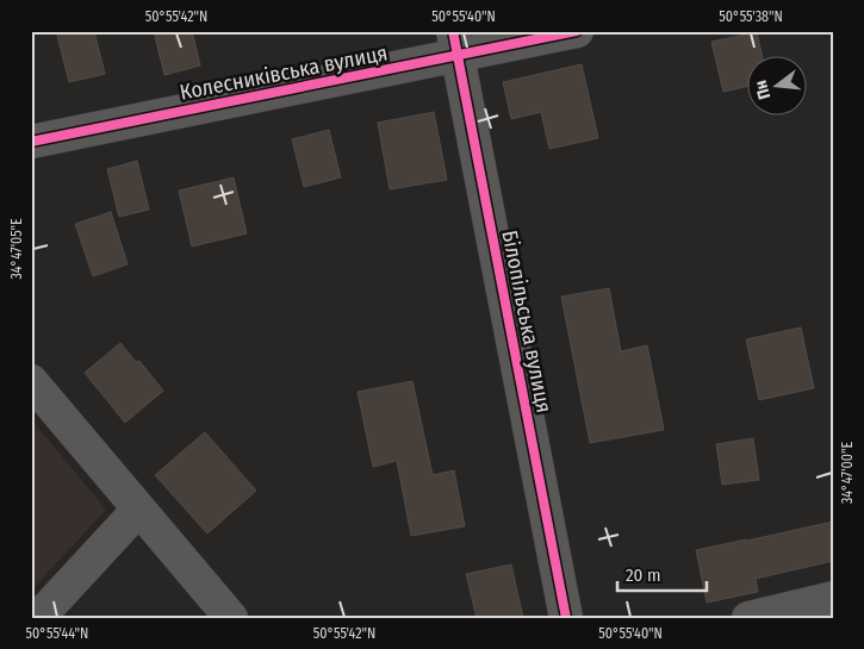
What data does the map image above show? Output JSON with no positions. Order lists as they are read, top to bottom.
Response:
{
  "streets": {
    "street": ["Колесниківська вулиця", "Білопільська вулиця"]
  },
  "crossings": [
    ["Колесниківська вулиця", "Білопільська вулиця"]
  ],
  "scale_bar": "20 m",
  "north": "left",
  "coordinates": [
    "50°55'42\"N",
    "50°55'40\"N",
    "50°55'38\"N",
    "34°47'05\"E",
    "34°47'00\"E",
    "50°55'44\"N"
  ]
}
